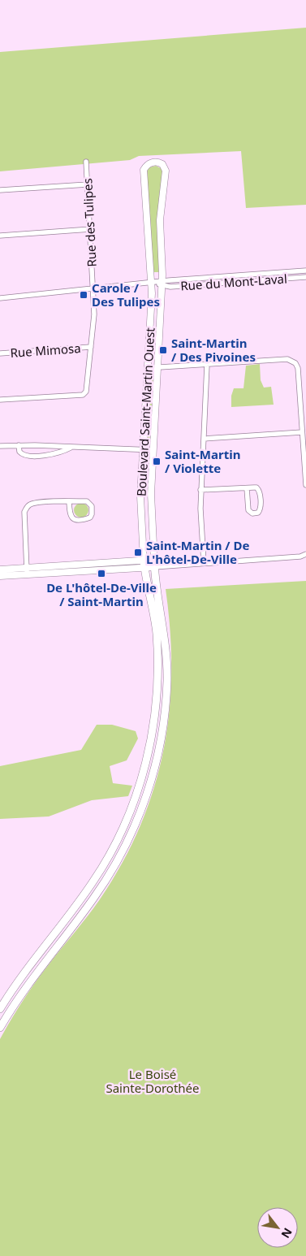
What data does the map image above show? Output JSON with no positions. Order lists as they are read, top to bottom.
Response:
{
  "streets": {
    "main road": ["Boulevard Saint-Martin Ouest"],
    "street": ["Rue des Tulipes", "Rue du Mont-Laval", "Rue Mimosa"]
  },
  "crossings": [
    ["Rue des Tulipes", "Rue Mimosa"],
    ["Rue du Mont-Laval", "Boulevard Saint-Martin Ouest"]
  ],
  "parks": ["Le Boisé Sainte-Dorothée"],
  "places": {
    "transit": [
      "Carole / Des Tulipes",
      "Saint-Martin / Des Pivoines",
      "Saint-Martin / Violette",
      "Saint-Martin / De L'hôtel-De-Ville",
      "De L'hôtel-De-Ville / Saint-Martin"
    ]
  },
  "north": "bottom right"
}
